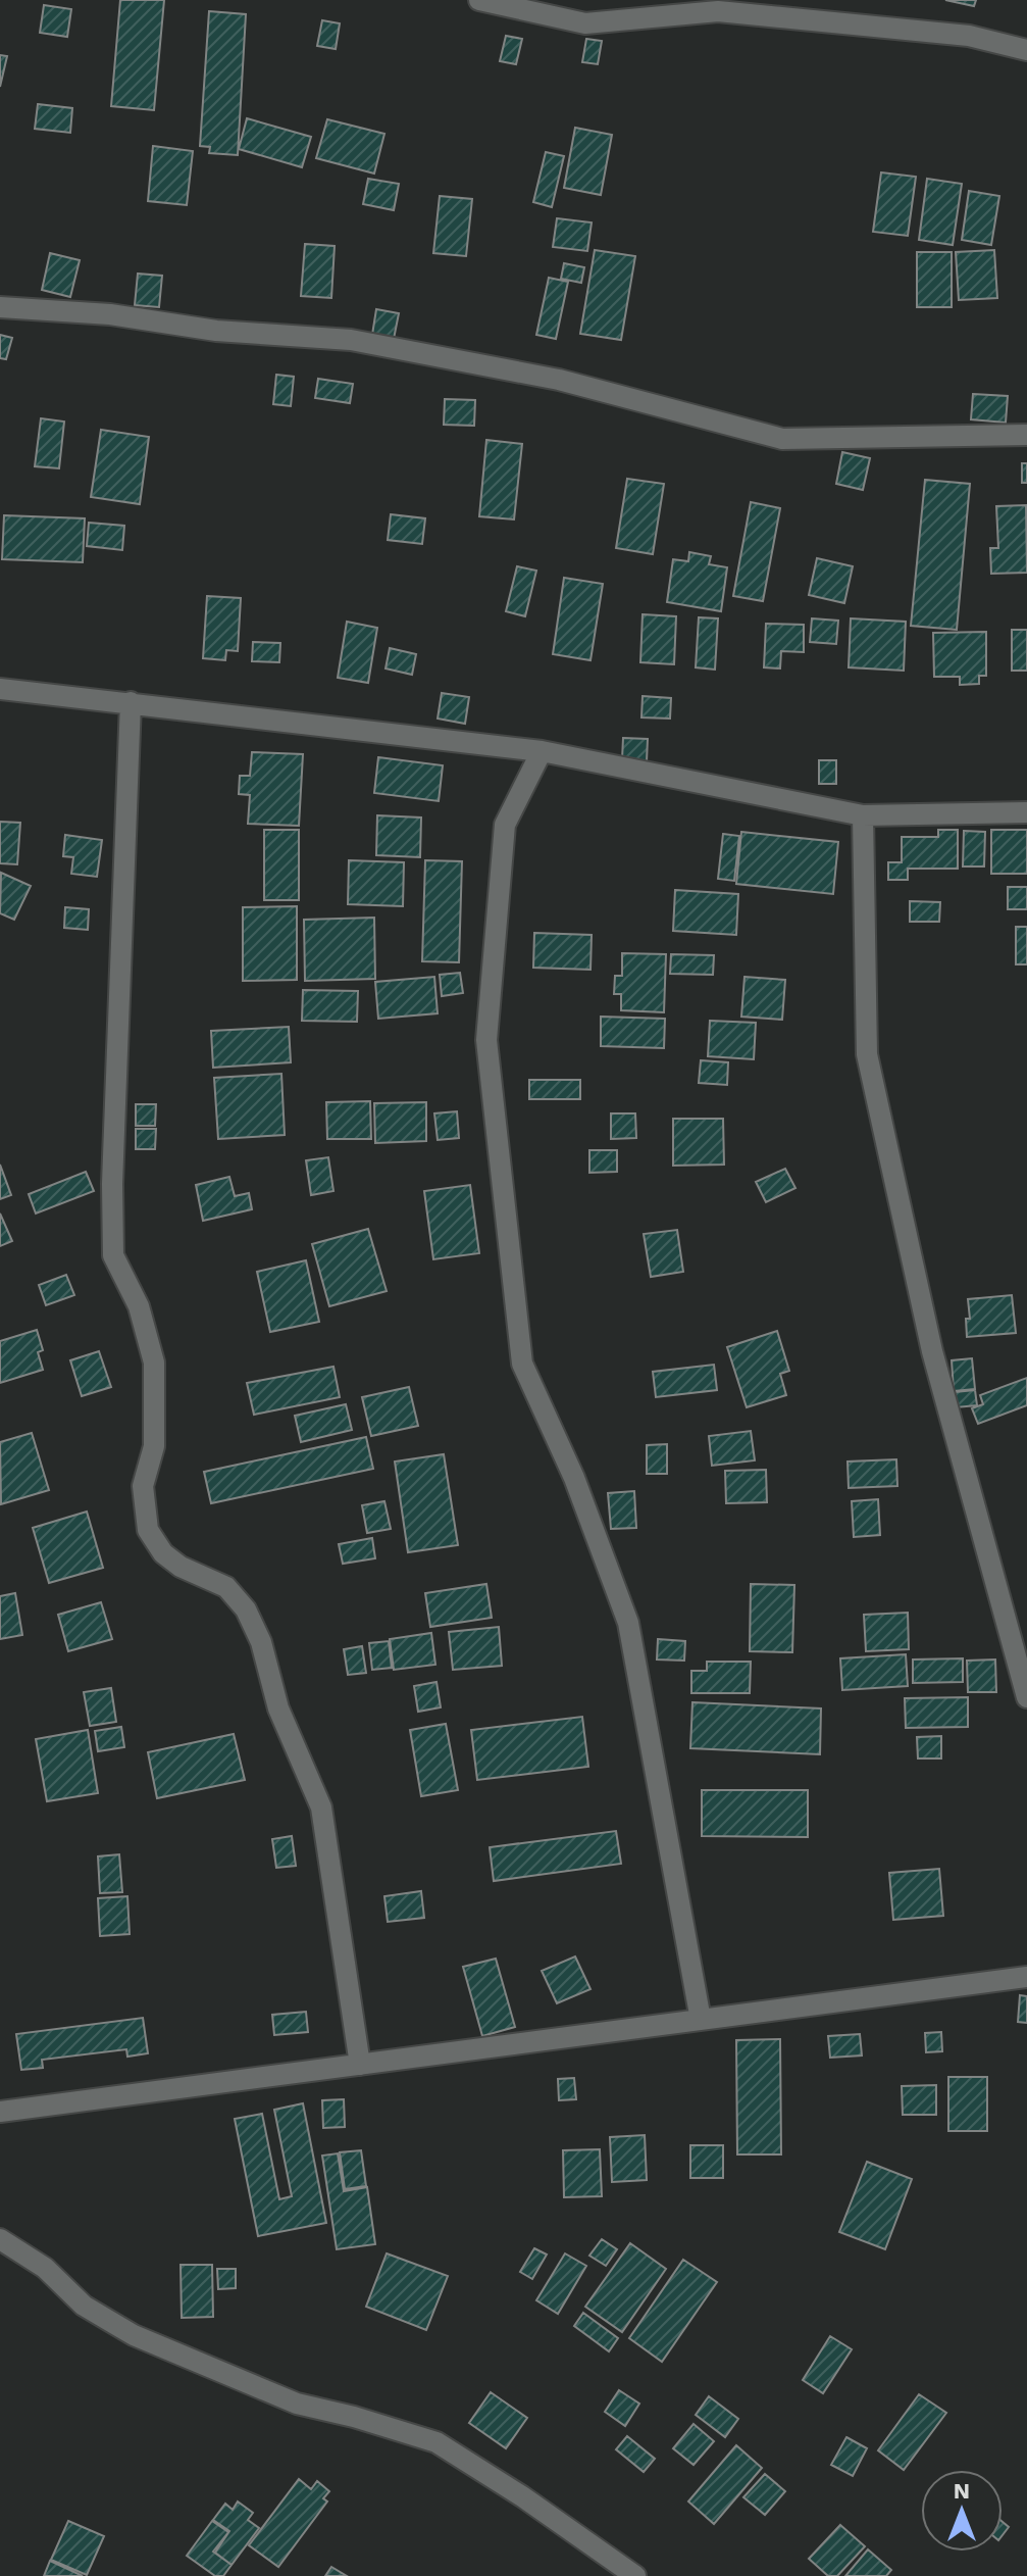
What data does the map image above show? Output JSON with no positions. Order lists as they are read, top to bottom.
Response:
{
  "north": "top"
}
